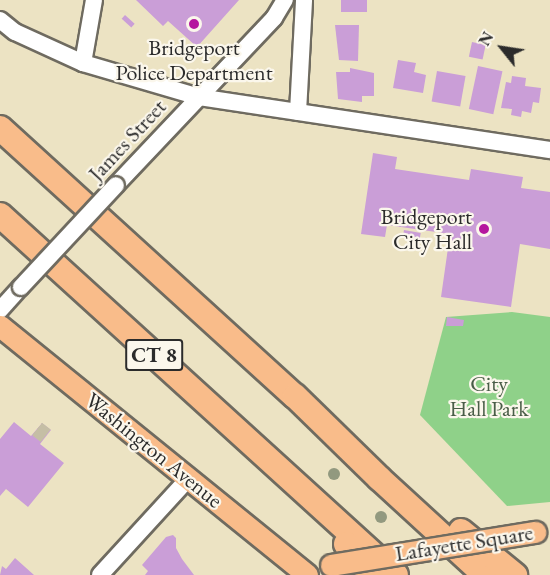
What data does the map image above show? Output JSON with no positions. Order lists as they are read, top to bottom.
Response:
{
  "streets": {
    "highway": ["CT 8"],
    "main road": ["Washington Avenue", "Lafayette Square"],
    "street": ["James Street"]
  },
  "crossings": [
    ["Washington Avenue", "Lafayette Square"]
  ],
  "parks": ["City Hall Park"],
  "places": ["Bridgeport Police Department", "Bridgeport City Hall"],
  "north": "top left"
}
